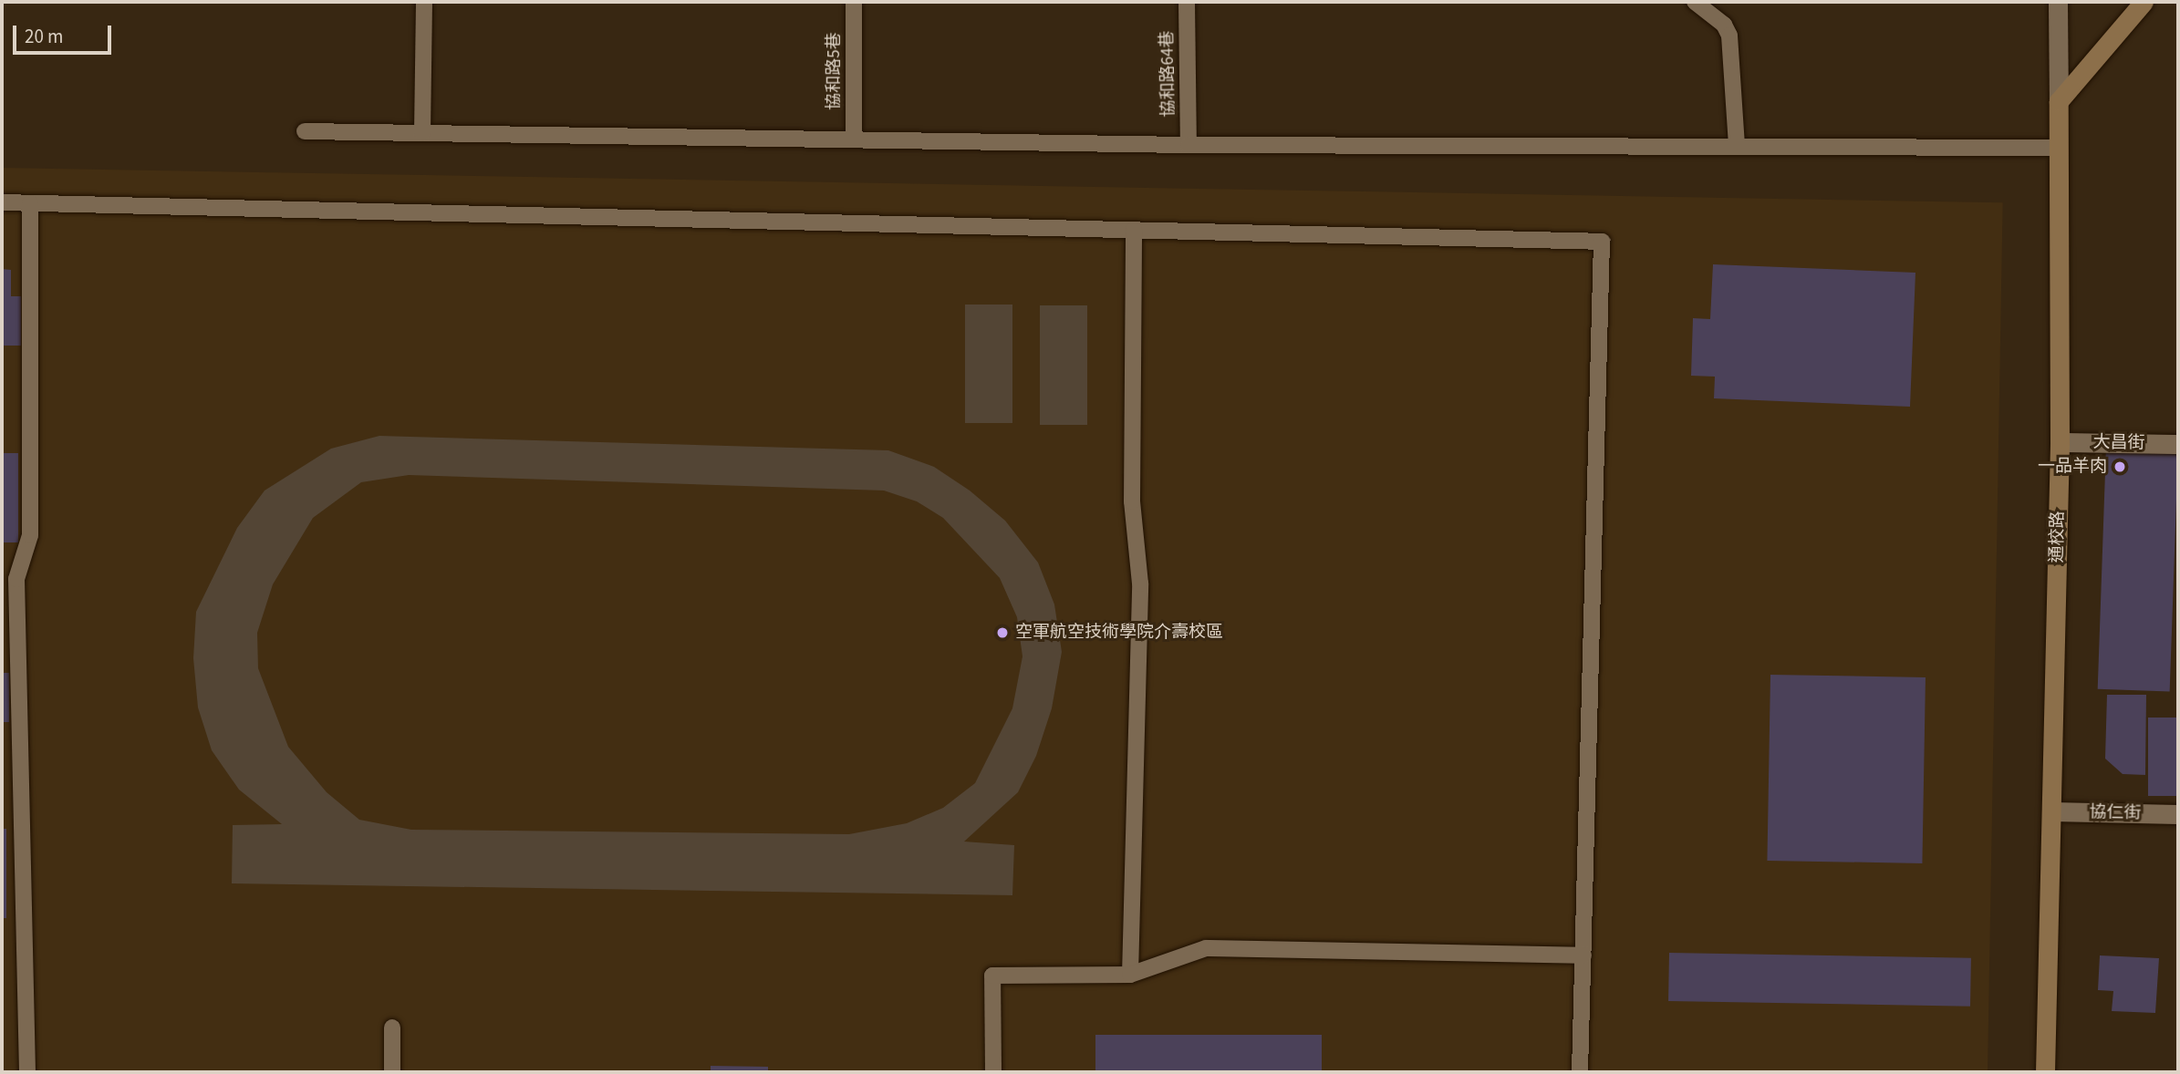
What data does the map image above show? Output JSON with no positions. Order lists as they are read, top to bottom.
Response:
{
  "streets": {
    "street": ["大昌街", "通校路", "協仁街"],
    "lane": ["協和路5巷", "協和路64巷"]
  },
  "crossings": [
    ["大昌街", "通校路"],
    ["通校路", "協仁街"]
  ],
  "places": ["一品羊肉", "空軍航空技術學院介壽校區"],
  "scale_bar": "20 m"
}
